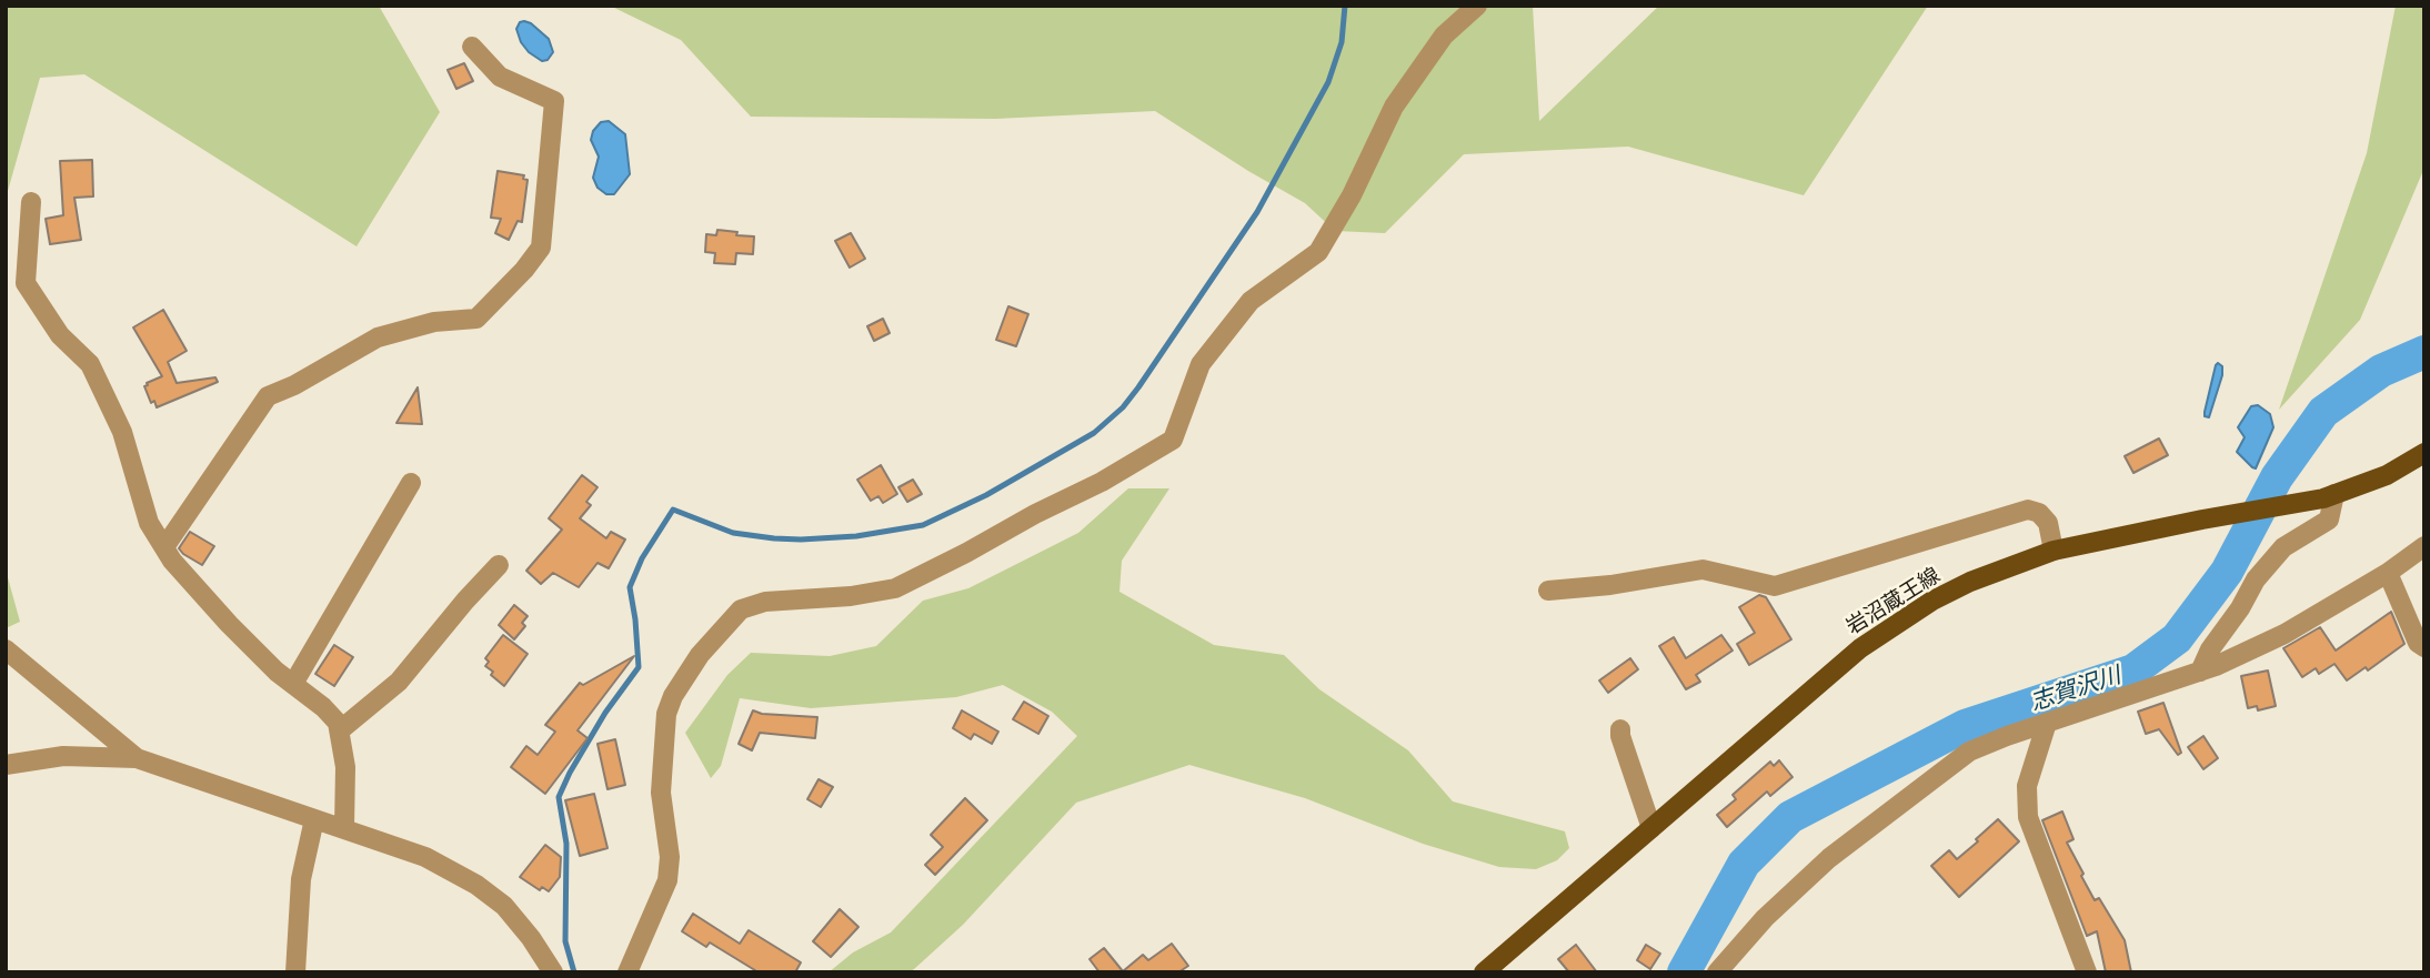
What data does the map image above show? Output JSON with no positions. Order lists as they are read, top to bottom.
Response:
{
  "streets": {
    "main road": ["岩沼蔵王線"]
  },
  "water": ["志賀沢川"]
}
